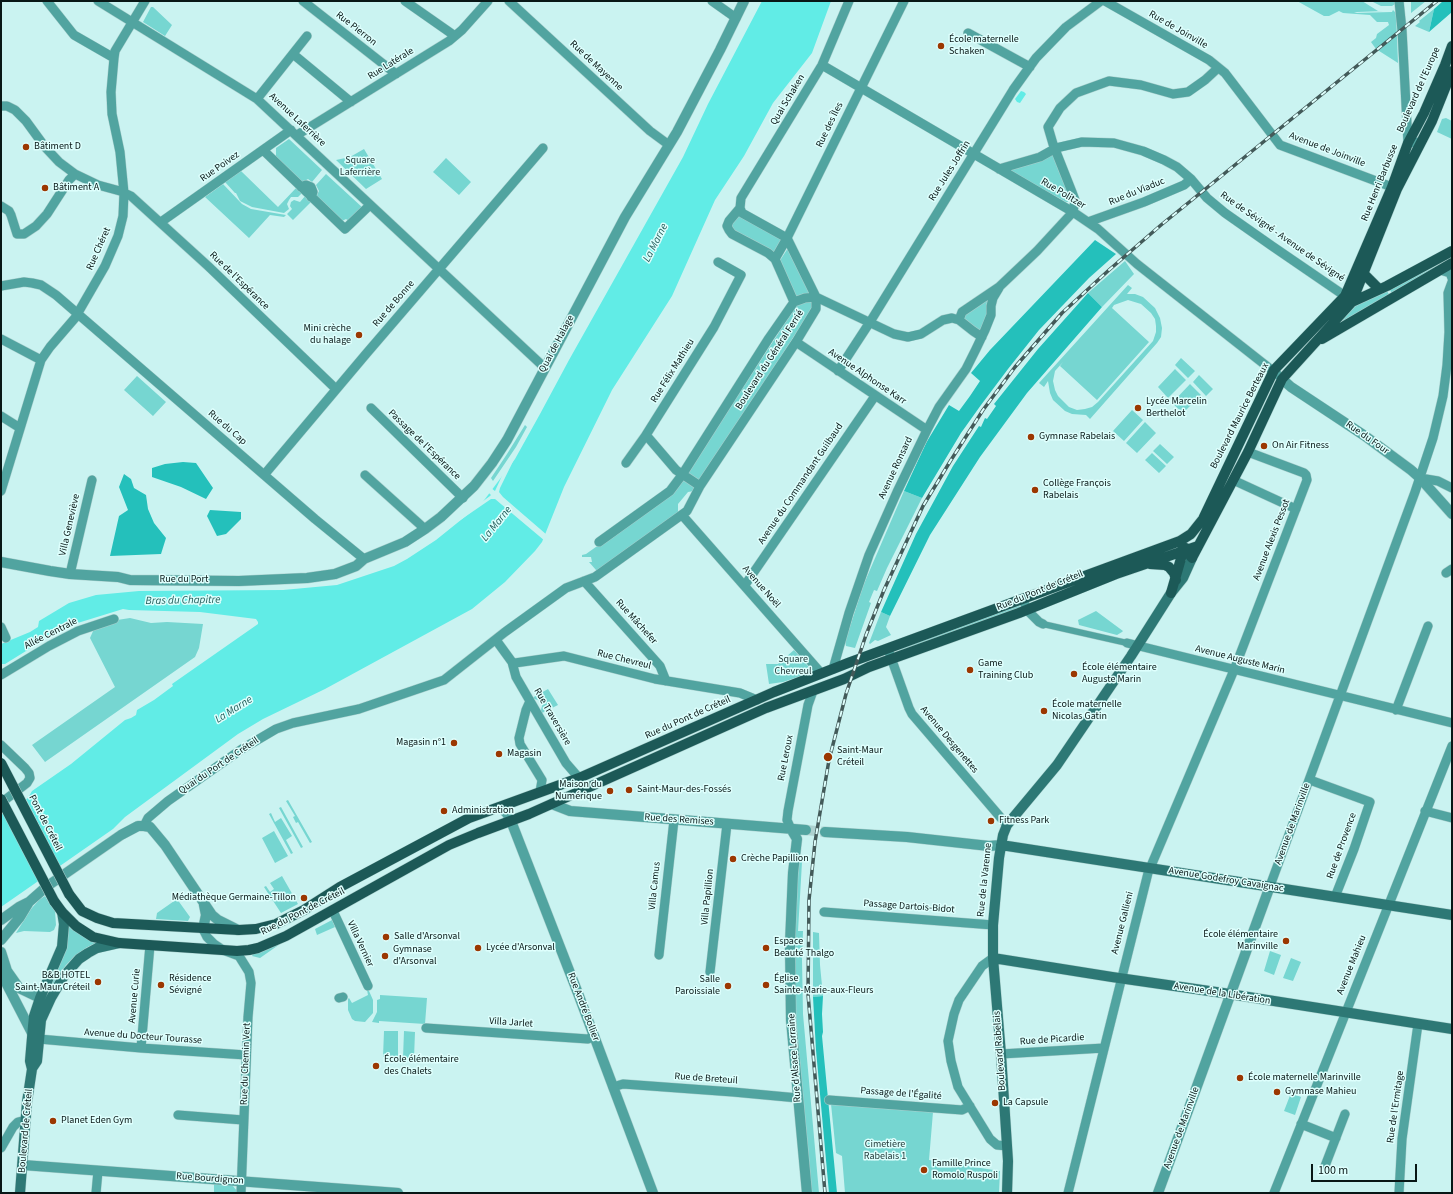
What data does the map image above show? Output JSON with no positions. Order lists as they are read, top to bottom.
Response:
{
  "streets": {
    "main road": [
      "Boulevard de l'Europe",
      "Rue Henri Barbusse",
      "Boulevard Maurice Berteaux",
      "Rue du Pont de Créteil",
      "Pont de Créteil",
      "Rue de la Varenne",
      "Avenue Godefroy Cavaignac",
      "Avenue de la Libération",
      "Boulevard Rabelais",
      "Boulevard de Créteil"
    ],
    "street": [
      "Rue Pierron",
      "Rue de Joinville",
      "Rue Latérale",
      "Rue de Mayenne",
      "Quai Schaken",
      "Avenue Laferrière",
      "Rue des Îles",
      "Avenue de Joinville",
      "Rue Poivez",
      "Rue Jules Joffrin",
      "Rue du Viaduc",
      "Rue Politzer",
      "Rue de Sévigné - Avenue de Sévigné",
      "Rue Chéret",
      "Rue de l'Espérance",
      "Rue de Bonne",
      "Quai de Halage",
      "Boulevard du Général Ferrié",
      "Rue Félix Mathieu",
      "Avenue Alphonse Karr",
      "Rue du Cap",
      "Rue du Four",
      "Passage de l'Espérance",
      "Avenue Ronsard",
      "Avenue du Commandant Guilbaud",
      "Villa Geneviève",
      "Avenue Alexis Pessot",
      "Rue du Port",
      "Avenue Noël",
      "Rue Mâchefer",
      "Allée Centrale",
      "Rue Chevreul",
      "Avenue Auguste Marin",
      "Rue Traversière",
      "Avenue Desgenettes",
      "Rue Leroux",
      "Quai du Port de Créteil",
      "Rue des Remises",
      "Avenue de Marinville",
      "Rue de Provence",
      "Villa Camus",
      "Villa Papillion",
      "Passage Dartois-Bidot",
      "Avenue Gallieni",
      "Villa Vernier",
      "Avenue Mahieu",
      "Avenue Curie",
      "Rue André Bollier",
      "Villa Jarlet",
      "Avenue du Docteur Tourasse",
      "Rue de Picardie",
      "Rue d'Alsace Lorraine",
      "Rue du Chemin Vert",
      "Rue de Breteuil",
      "Passage de l'Égalité",
      "Rue de l'Ermitage",
      "Rue Bourdignon"
    ]
  },
  "crossings": [
    ["Rue Pierron", "Rue Latérale"],
    ["Rue de Joinville", "Avenue de Joinville"],
    ["Rue Latérale", "Avenue Laferrière"],
    ["Rue Latérale", "Rue Poivez"],
    ["Rue de Mayenne", "Quai de Halage"],
    ["Boulevard de l'Europe", "Rue Henri Barbusse"],
    ["Quai Schaken", "Rue Politzer"],
    ["Avenue Laferrière", "Rue Poivez"],
    ["Avenue Laferrière", "Rue Chéret"],
    ["Avenue Laferrière", "Rue de Bonne"],
    ["Avenue Laferrière", "Quai de Halage"],
    ["Rue des Îles", "Rue Politzer"],
    ["Rue des Îles", "Boulevard du Général Ferrié"],
    ["Avenue de Joinville", "Rue Henri Barbusse"],
    ["Rue Poivez", "Rue de l'Espérance"],
    ["Rue Jules Joffrin", "Rue Politzer"],
    ["Rue Jules Joffrin", "Avenue Alphonse Karr"],
    ["Rue Henri Barbusse", "Rue de Sévigné - Avenue de Sévigné"],
    ["Rue Henri Barbusse", "Boulevard Maurice Berteaux"],
    ["Rue du Viaduc", "Rue Politzer"],
    ["Rue du Viaduc", "Rue de Sévigné - Avenue de Sévigné"],
    ["Rue Politzer", "Rue de Sévigné - Avenue de Sévigné"],
    ["Rue Politzer", "Boulevard Maurice Berteaux"],
    ["Rue Politzer", "Rue du Four"],
    ["Rue de Sévigné - Avenue de Sévigné", "Boulevard Maurice Berteaux"],
    ["Rue Chéret", "Rue de l'Espérance"],
    ["Rue Chéret", "Rue du Cap"],
    ["Rue de l'Espérance", "Rue de Bonne"],
    ["Rue de Bonne", "Rue du Cap"],
    ["Quai de Halage", "Rue du Cap"],
    ["Quai de Halage", "Passage de l'Espérance"],
    ["Quai de Halage", "Rue du Port"],
    ["Boulevard du Général Ferrié", "Avenue Alphonse Karr"],
    ["Boulevard du Général Ferrié", "Avenue Noël"],
    ["Boulevard du Général Ferrié", "Rue Mâchefer"],
    ["Boulevard du Général Ferrié", "Quai du Port de Créteil"],
    ["Avenue Alphonse Karr", "Avenue Ronsard"],
    ["Avenue Alphonse Karr", "Avenue du Commandant Guilbaud"],
    ["Boulevard Maurice Berteaux", "Rue du Four"],
    ["Boulevard Maurice Berteaux", "Avenue Alexis Pessot"],
    ["Boulevard Maurice Berteaux", "Rue du Pont de Créteil"],
    ["Boulevard Maurice Berteaux", "Rue de la Varenne"],
    ["Rue du Cap", "Rue du Port"],
    ["Rue du Four", "Avenue de Marinville"],
    ["Avenue Ronsard", "Rue du Pont de Créteil"],
    ["Avenue du Commandant Guilbaud", "Avenue Noël"],
    ["Villa Geneviève", "Rue du Port"],
    ["Avenue Alexis Pessot", "Avenue Auguste Marin"],
    ["Avenue Alexis Pessot", "Avenue Gallieni"],
    ["Avenue Noël", "Rue du Pont de Créteil"],
    ["Rue du Pont de Créteil", "Rue Chevreul"],
    ["Rue du Pont de Créteil", "Avenue Auguste Marin"],
    ["Rue du Pont de Créteil", "Rue Traversière"],
    ["Rue du Pont de Créteil", "Avenue Desgenettes"],
    ["Rue du Pont de Créteil", "Rue Leroux"],
    ["Rue du Pont de Créteil", "Rue des Remises"],
    ["Rue du Pont de Créteil", "Pont de Créteil"],
    ["Rue du Pont de Créteil", "Rue de la Varenne"],
    ["Rue du Pont de Créteil", "Villa Vernier"],
    ["Rue du Pont de Créteil", "Avenue Curie"],
    ["Rue du Pont de Créteil", "Rue André Bollier"],
    ["Rue du Pont de Créteil", "Rue du Chemin Vert"],
    ["Rue du Pont de Créteil", "Boulevard de Créteil"],
    ["Rue Mâchefer", "Rue Chevreul"],
    ["Rue Chevreul", "Rue Traversière"],
    ["Avenue Auguste Marin", "Avenue de Marinville"],
    ["Avenue Auguste Marin", "Rue de la Varenne"],
    ["Avenue Auguste Marin", "Avenue Gallieni"],
    ["Avenue Desgenettes", "Rue de la Varenne"],
    ["Rue Leroux", "Rue des Remises"],
    ["Rue Leroux", "Rue d'Alsace Lorraine"],
    ["Rue des Remises", "Villa Camus"],
    ["Rue des Remises", "Villa Papillion"],
    ["Rue des Remises", "Rue d'Alsace Lorraine"],
    ["Avenue de Marinville", "Rue de Provence"],
    ["Avenue de Marinville", "Avenue Godefroy Cavaignac"],
    ["Avenue de Marinville", "Avenue de la Libération"],
    ["Rue de Provence", "Avenue Godefroy Cavaignac"],
    ["Rue de la Varenne", "Avenue Godefroy Cavaignac"],
    ["Rue de la Varenne", "Passage Dartois-Bidot"],
    ["Rue de la Varenne", "Avenue de la Libération"],
    ["Rue de la Varenne", "Boulevard Rabelais"],
    ["Avenue Godefroy Cavaignac", "Avenue Gallieni"],
    ["Avenue Godefroy Cavaignac", "Avenue Mahieu"],
    ["Avenue Gallieni", "Avenue de la Libération"],
    ["Avenue Gallieni", "Rue de Picardie"],
    ["Avenue Mahieu", "Avenue de la Libération"],
    ["Avenue de la Libération", "Boulevard Rabelais"],
    ["Avenue de la Libération", "Rue de l'Ermitage"],
    ["Avenue Curie", "Avenue du Docteur Tourasse"],
    ["Rue André Bollier", "Villa Jarlet"],
    ["Rue André Bollier", "Rue de Breteuil"],
    ["Avenue du Docteur Tourasse", "Rue du Chemin Vert"],
    ["Avenue du Docteur Tourasse", "Boulevard de Créteil"],
    ["Rue de Picardie", "Boulevard Rabelais"],
    ["Rue d'Alsace Lorraine", "Rue de Breteuil"],
    ["Rue du Chemin Vert", "Rue Bourdignon"],
    ["Boulevard de Créteil", "Rue Bourdignon"]
  ],
  "water": ["La Marne", "Bras du Chapitre"],
  "parks": ["Square Laferrière", "Square Chevreul", "Cimetière Rabelais 1"],
  "places": [
    "École maternelle Schaken",
    "Bâtiment D",
    "Bâtiment A",
    "Mini crèche du halage",
    "Lycée Marcelin Berthelot",
    "Gymnase Rabelais",
    "On Air Fitness",
    "Collège François Rabelais",
    "Game Training Club",
    "École élémentaire Auguste Marin",
    "École maternelle Nicolas Gatin",
    "Magasin n°1",
    "Magasin",
    "Saint-Maur Créteil",
    "Saint-Maur-des-Fossés",
    "Maison du Numérique",
    "Administration",
    "Fitness Park",
    "Crèche Papillion",
    "Médiathèque Germaine-Tillon",
    "Salle d'Arsonval",
    "École élémentaire Marinville",
    "Lycée d'Arsonval",
    "Espace Beauté Thalgo",
    "Gymnase d'Arsonval",
    "B&B HOTEL Saint-Maur Créteil",
    "Résidence Sévigné",
    "Église Sainte-Marie-aux-Fleurs",
    "Salle Paroissiale",
    "École élémentaire des Chalets",
    "École maternelle Marinville",
    "Gymnase Mahieu",
    "La Capsule",
    "Planet Eden Gym",
    "Famille Prince Romolo Ruspoli"
  ],
  "scale_bar": "100 m"
}
